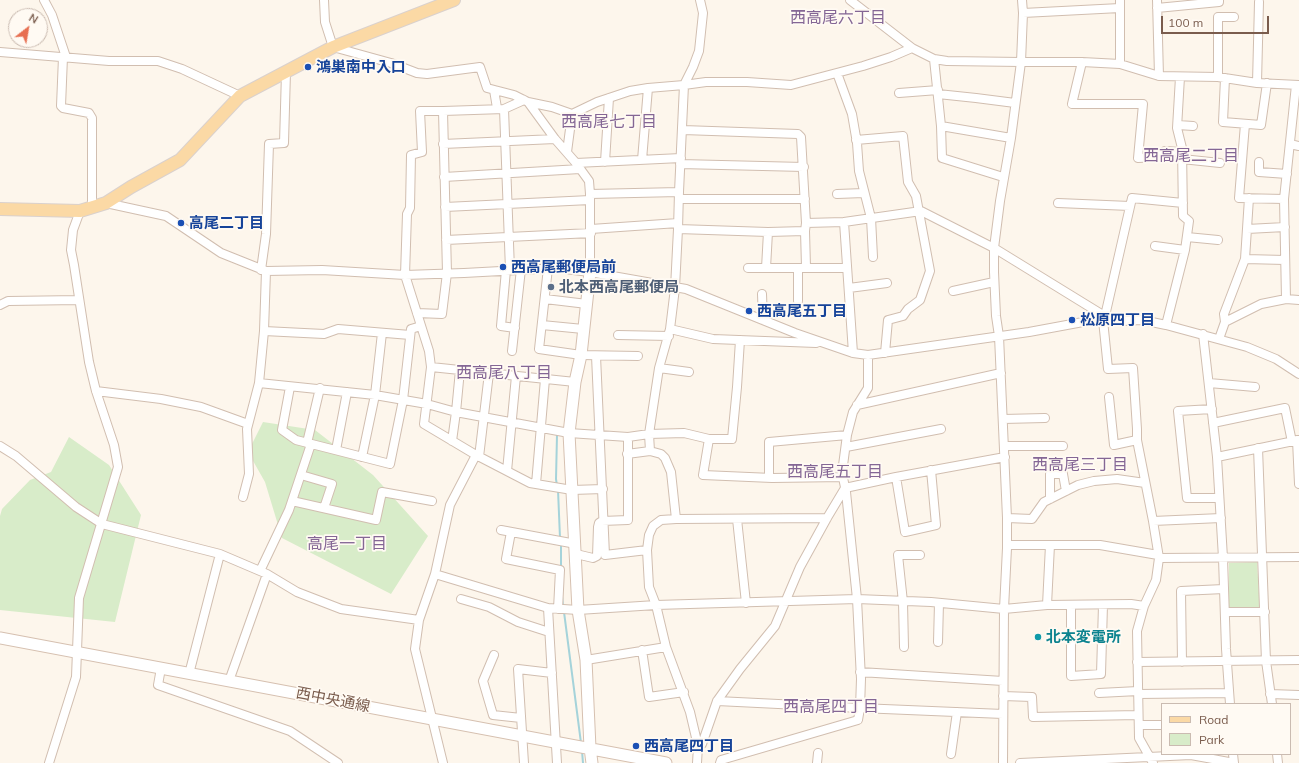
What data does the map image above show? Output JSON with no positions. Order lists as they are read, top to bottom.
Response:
{
  "streets": {
    "street": ["西中央通線"]
  },
  "districts": [
    "西高尾六丁目",
    "西高尾七丁目",
    "西高尾二丁目",
    "西高尾八丁目",
    "西高尾三丁目",
    "西高尾五丁目",
    "高尾一丁目",
    "西高尾四丁目"
  ],
  "places": [
    "鴻巣南中入口",
    "高尾二丁目",
    "西高尾郵便局前",
    "北本西高尾郵便局",
    "西高尾五丁目",
    "松原四丁目",
    "北本変電所",
    "西高尾四丁目"
  ],
  "legend": ["Road", "Park"],
  "scale_bar": "100 m",
  "north": "top right"
}
